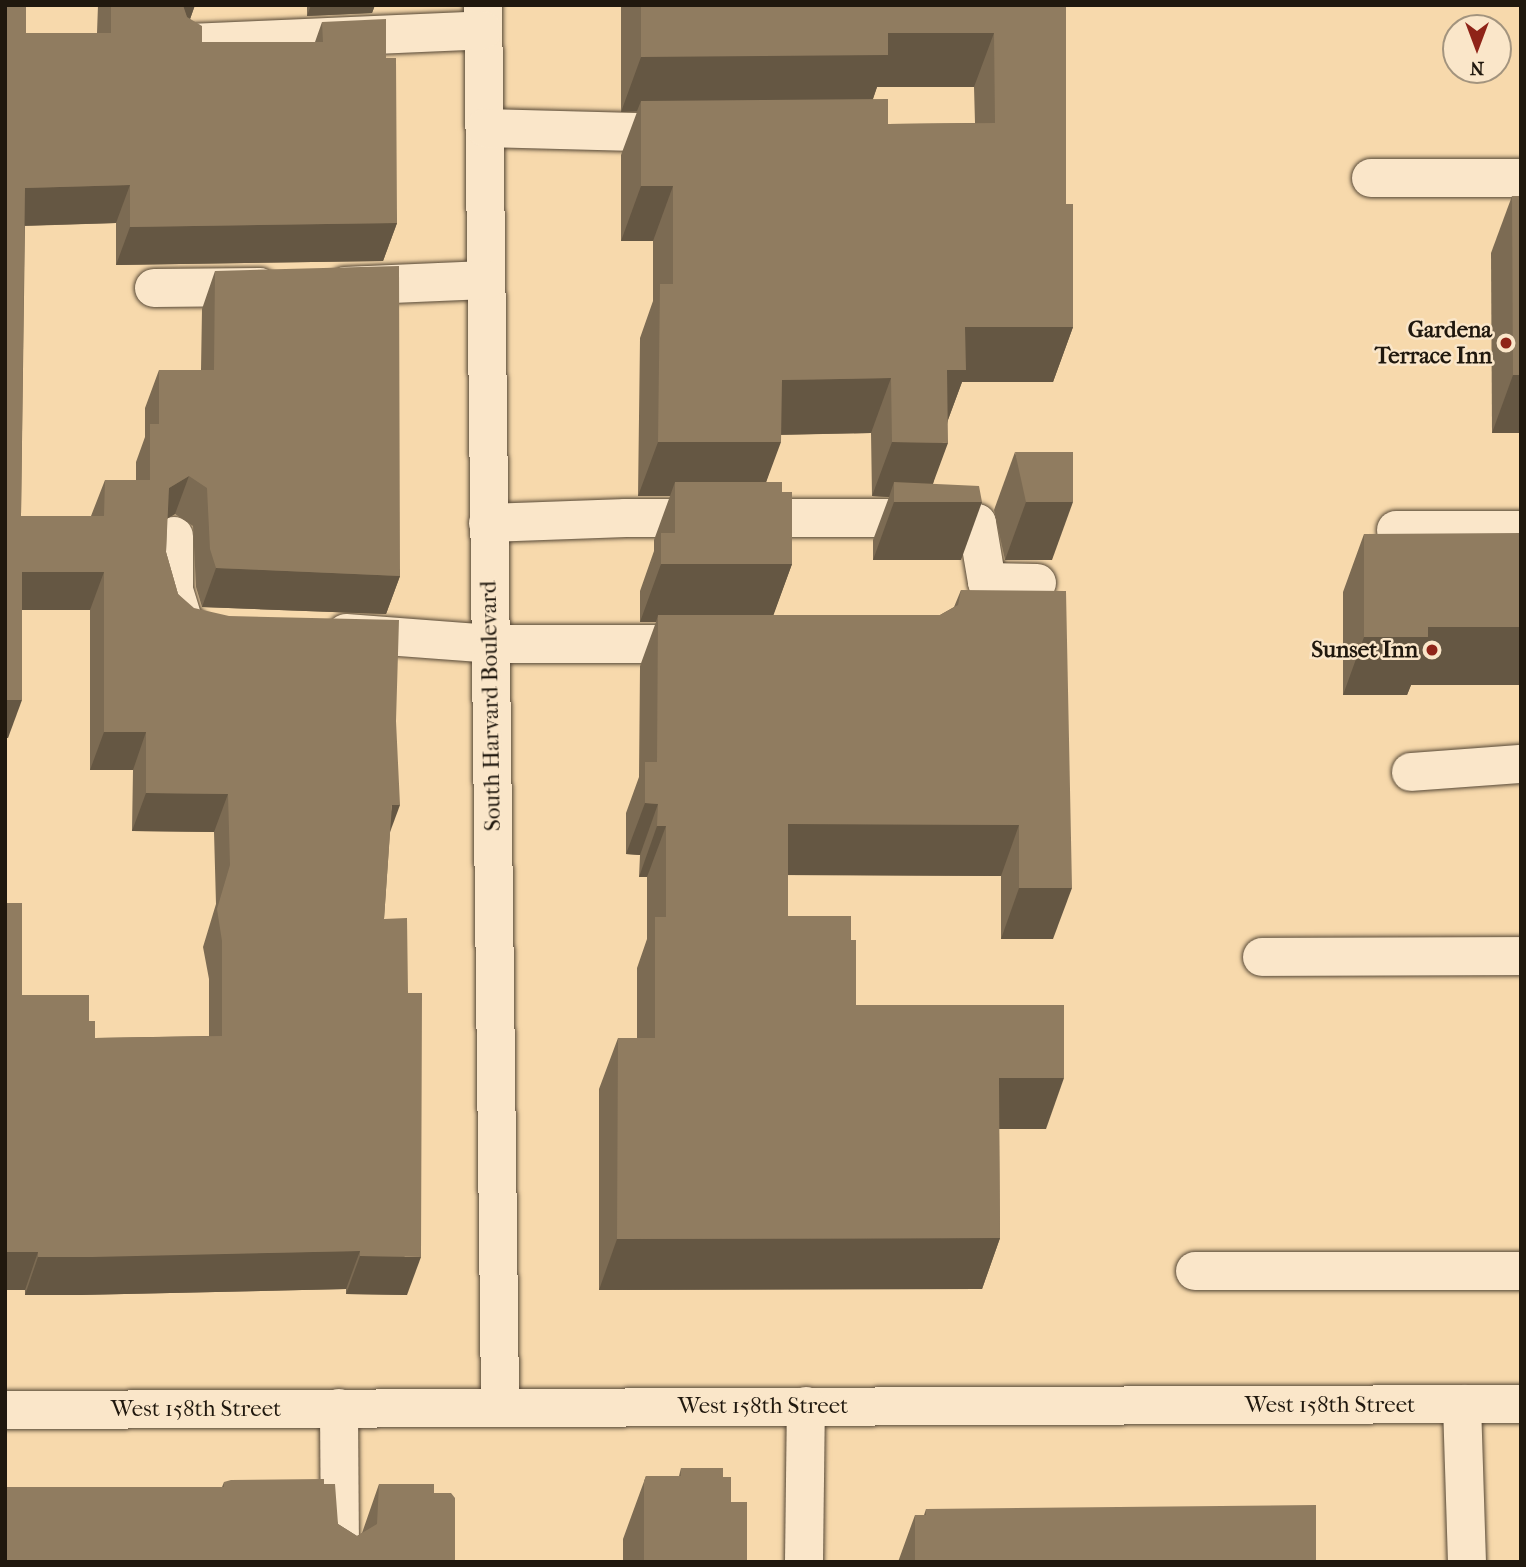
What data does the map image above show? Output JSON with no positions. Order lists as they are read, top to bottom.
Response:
{
  "streets": {
    "street": ["South Harvard Boulevard", "West 158th Street"]
  },
  "crossings": [
    ["South Harvard Boulevard", "West 158th Street"]
  ],
  "places": ["Gardena Terrace Inn", "Sunset Inn"],
  "north": "bottom"
}
